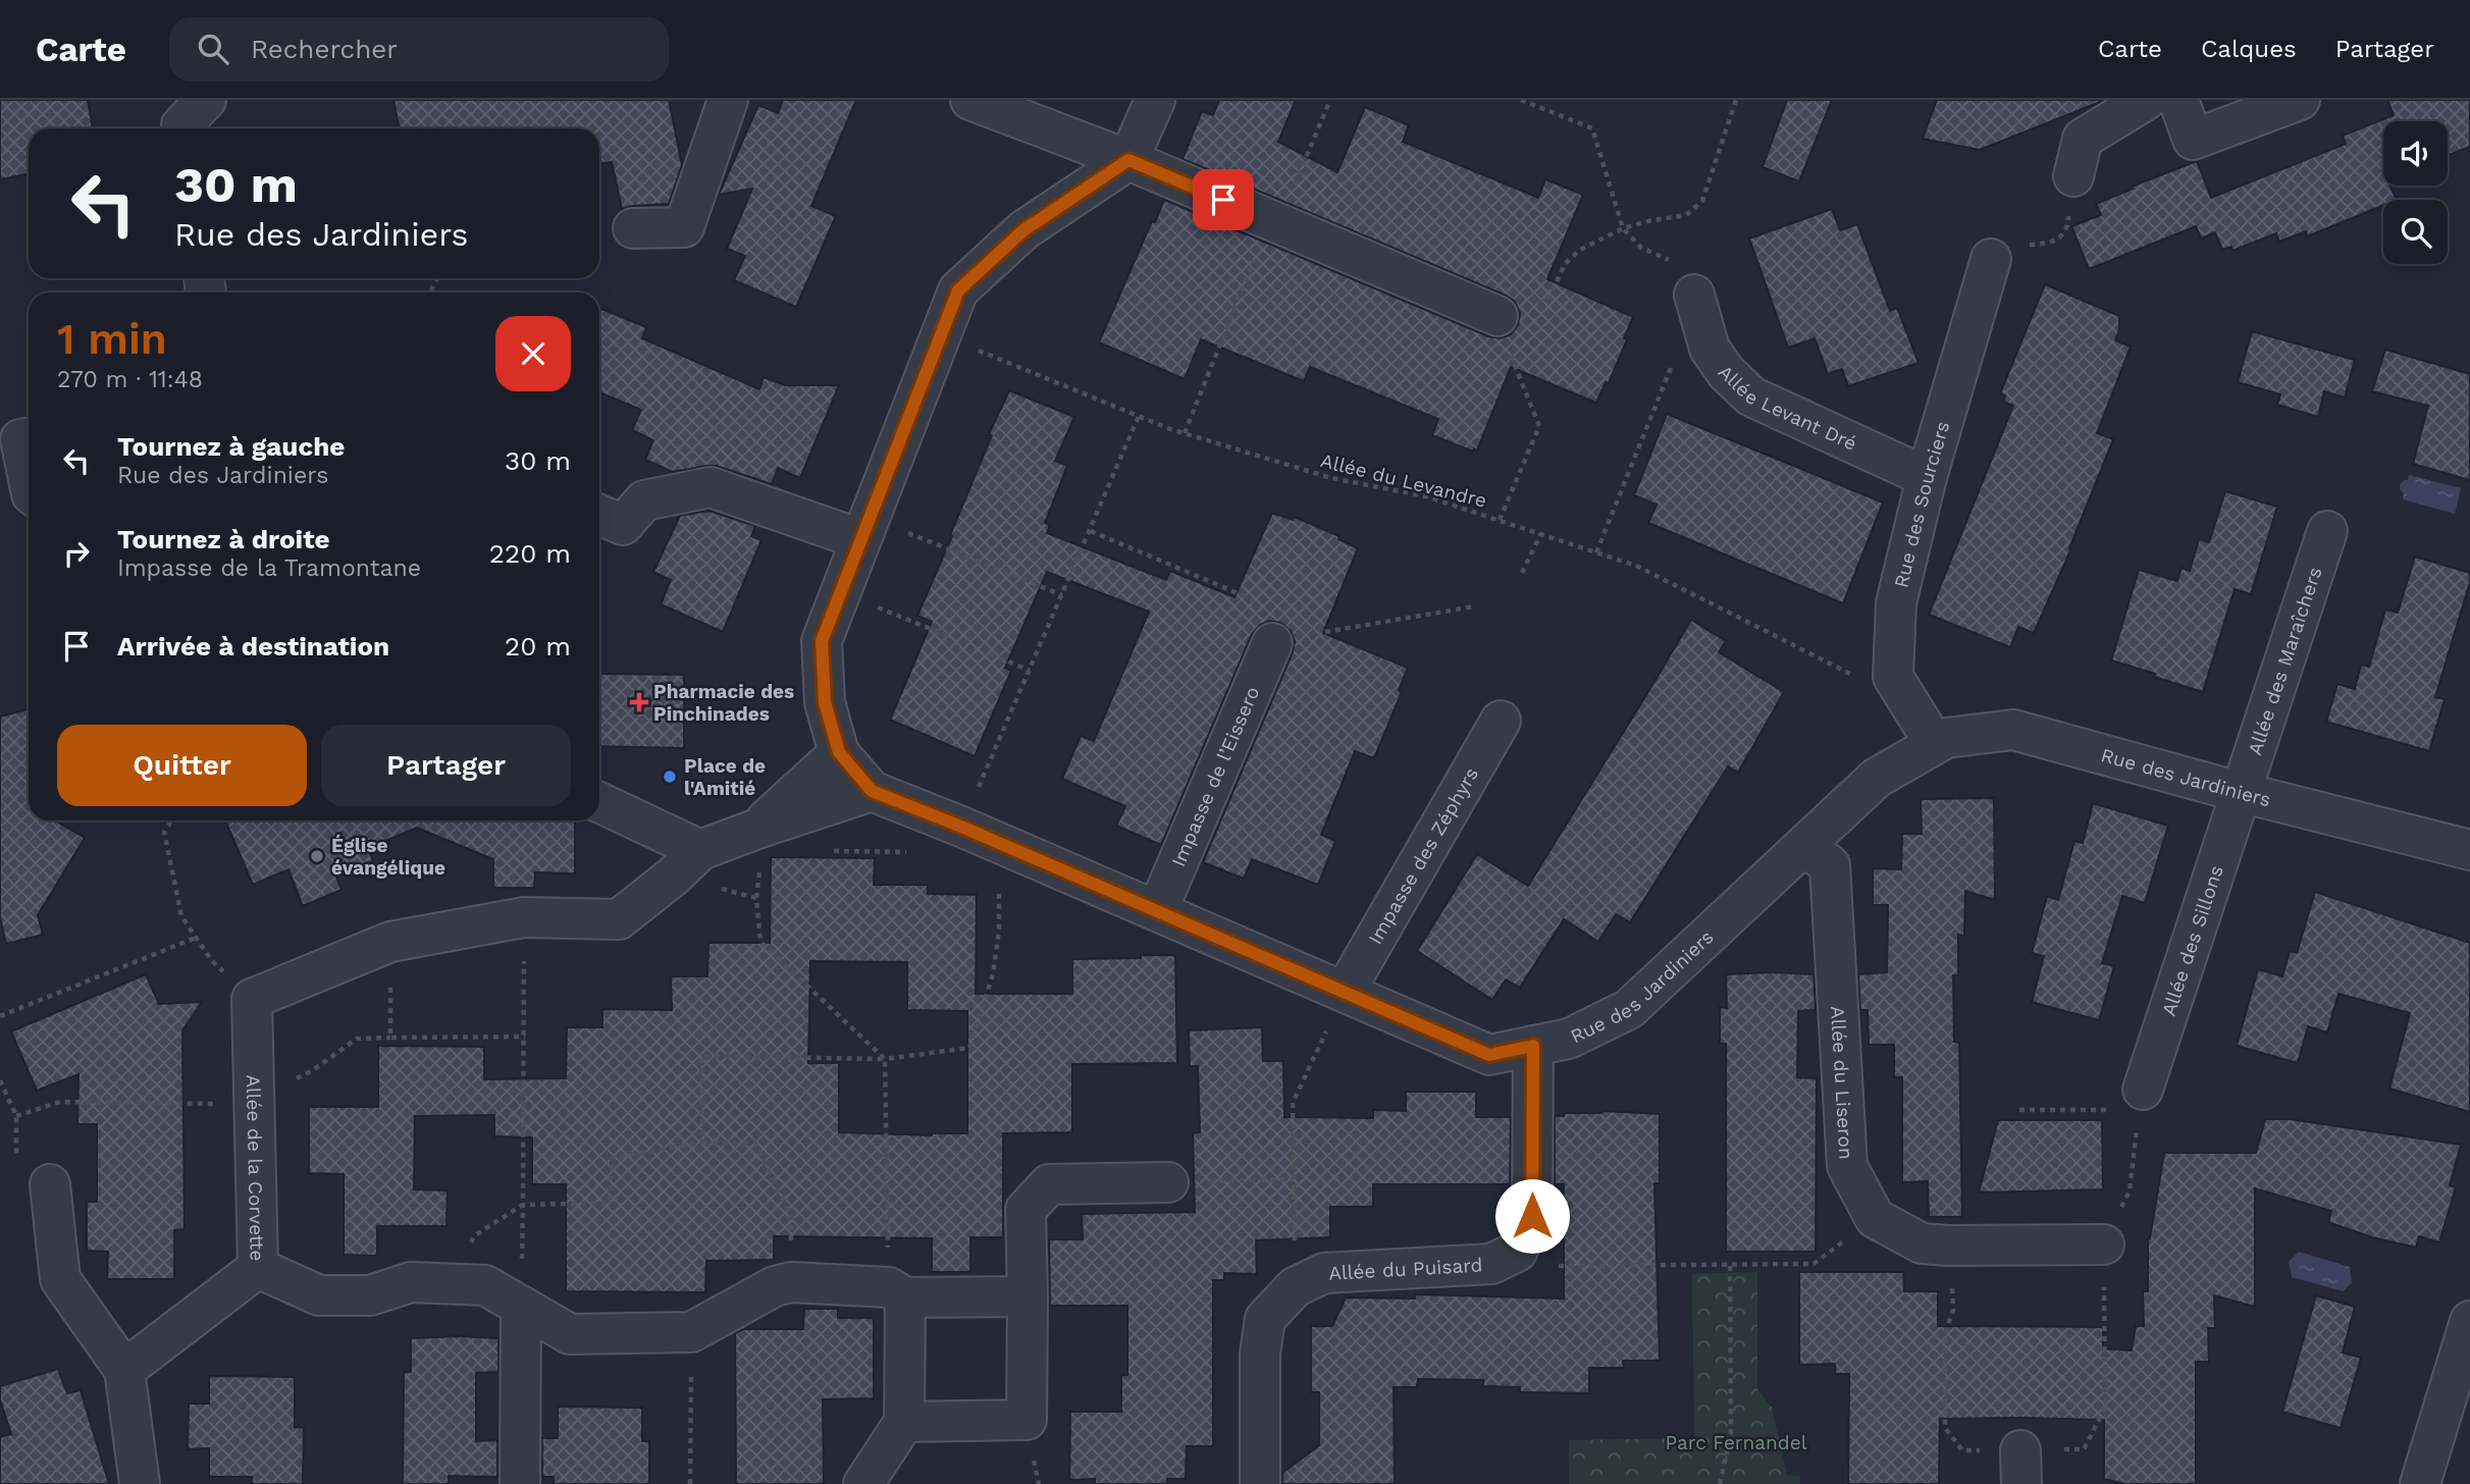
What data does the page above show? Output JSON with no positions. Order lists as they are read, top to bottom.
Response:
{
  "streets": {
    "street": [
      "Allée Levant Dré",
      "Rue des Sourciers",
      "Allée des Maraîchers",
      "Rue des Jardiniers",
      "Impasse de l’Eissero",
      "Impasse des Zéphyrs",
      "Allée des Sillons",
      "Allée du Liseron",
      "Allée de la Corvette",
      "Allée du Puisard"
    ],
    "path": ["Allée du Levandre"]
  },
  "crossings": [
    ["Allée Levant Dré", "Rue des Sourciers"],
    ["Allée du Levandre", "Rue des Sourciers"],
    ["Allée du Levandre", "Rue des Jardiniers"],
    ["Allée des Maraîchers", "Rue des Jardiniers"],
    ["Allée des Maraîchers", "Allée des Sillons"],
    ["Rue des Jardiniers", "Impasse de l’Eissero"],
    ["Rue des Jardiniers", "Impasse des Zéphyrs"],
    ["Rue des Jardiniers", "Allée des Sillons"],
    ["Rue des Jardiniers", "Allée du Liseron"]
  ],
  "parks": ["Parc Fernandel"],
  "places": {
    "health": ["Pharmacie des Pinchinades"],
    "other": ["Place de l'Amitié", "Église évangélique"]
  },
  "page": {
    "header": "Carte",
    "search": "Rechercher",
    "nav": ["Carte", "Calques", "Partager"],
    "turn": ["30 m", "Rue des Jardiniers"],
    "heading": ["1 min", "270 m · 11:48"],
    "list": [
      {
        "name": "Tournez à gauche",
        "note": "Rue des Jardiniers",
        "value": "30 m"
      },
      {
        "name": "Tournez à droite",
        "note": "Impasse de la Tramontane",
        "value": "220 m"
      },
      {
        "name": "Arrivée à destination",
        "value": "20 m"
      }
    ],
    "buttons": ["Quitter", "Partager"]
  }
}
